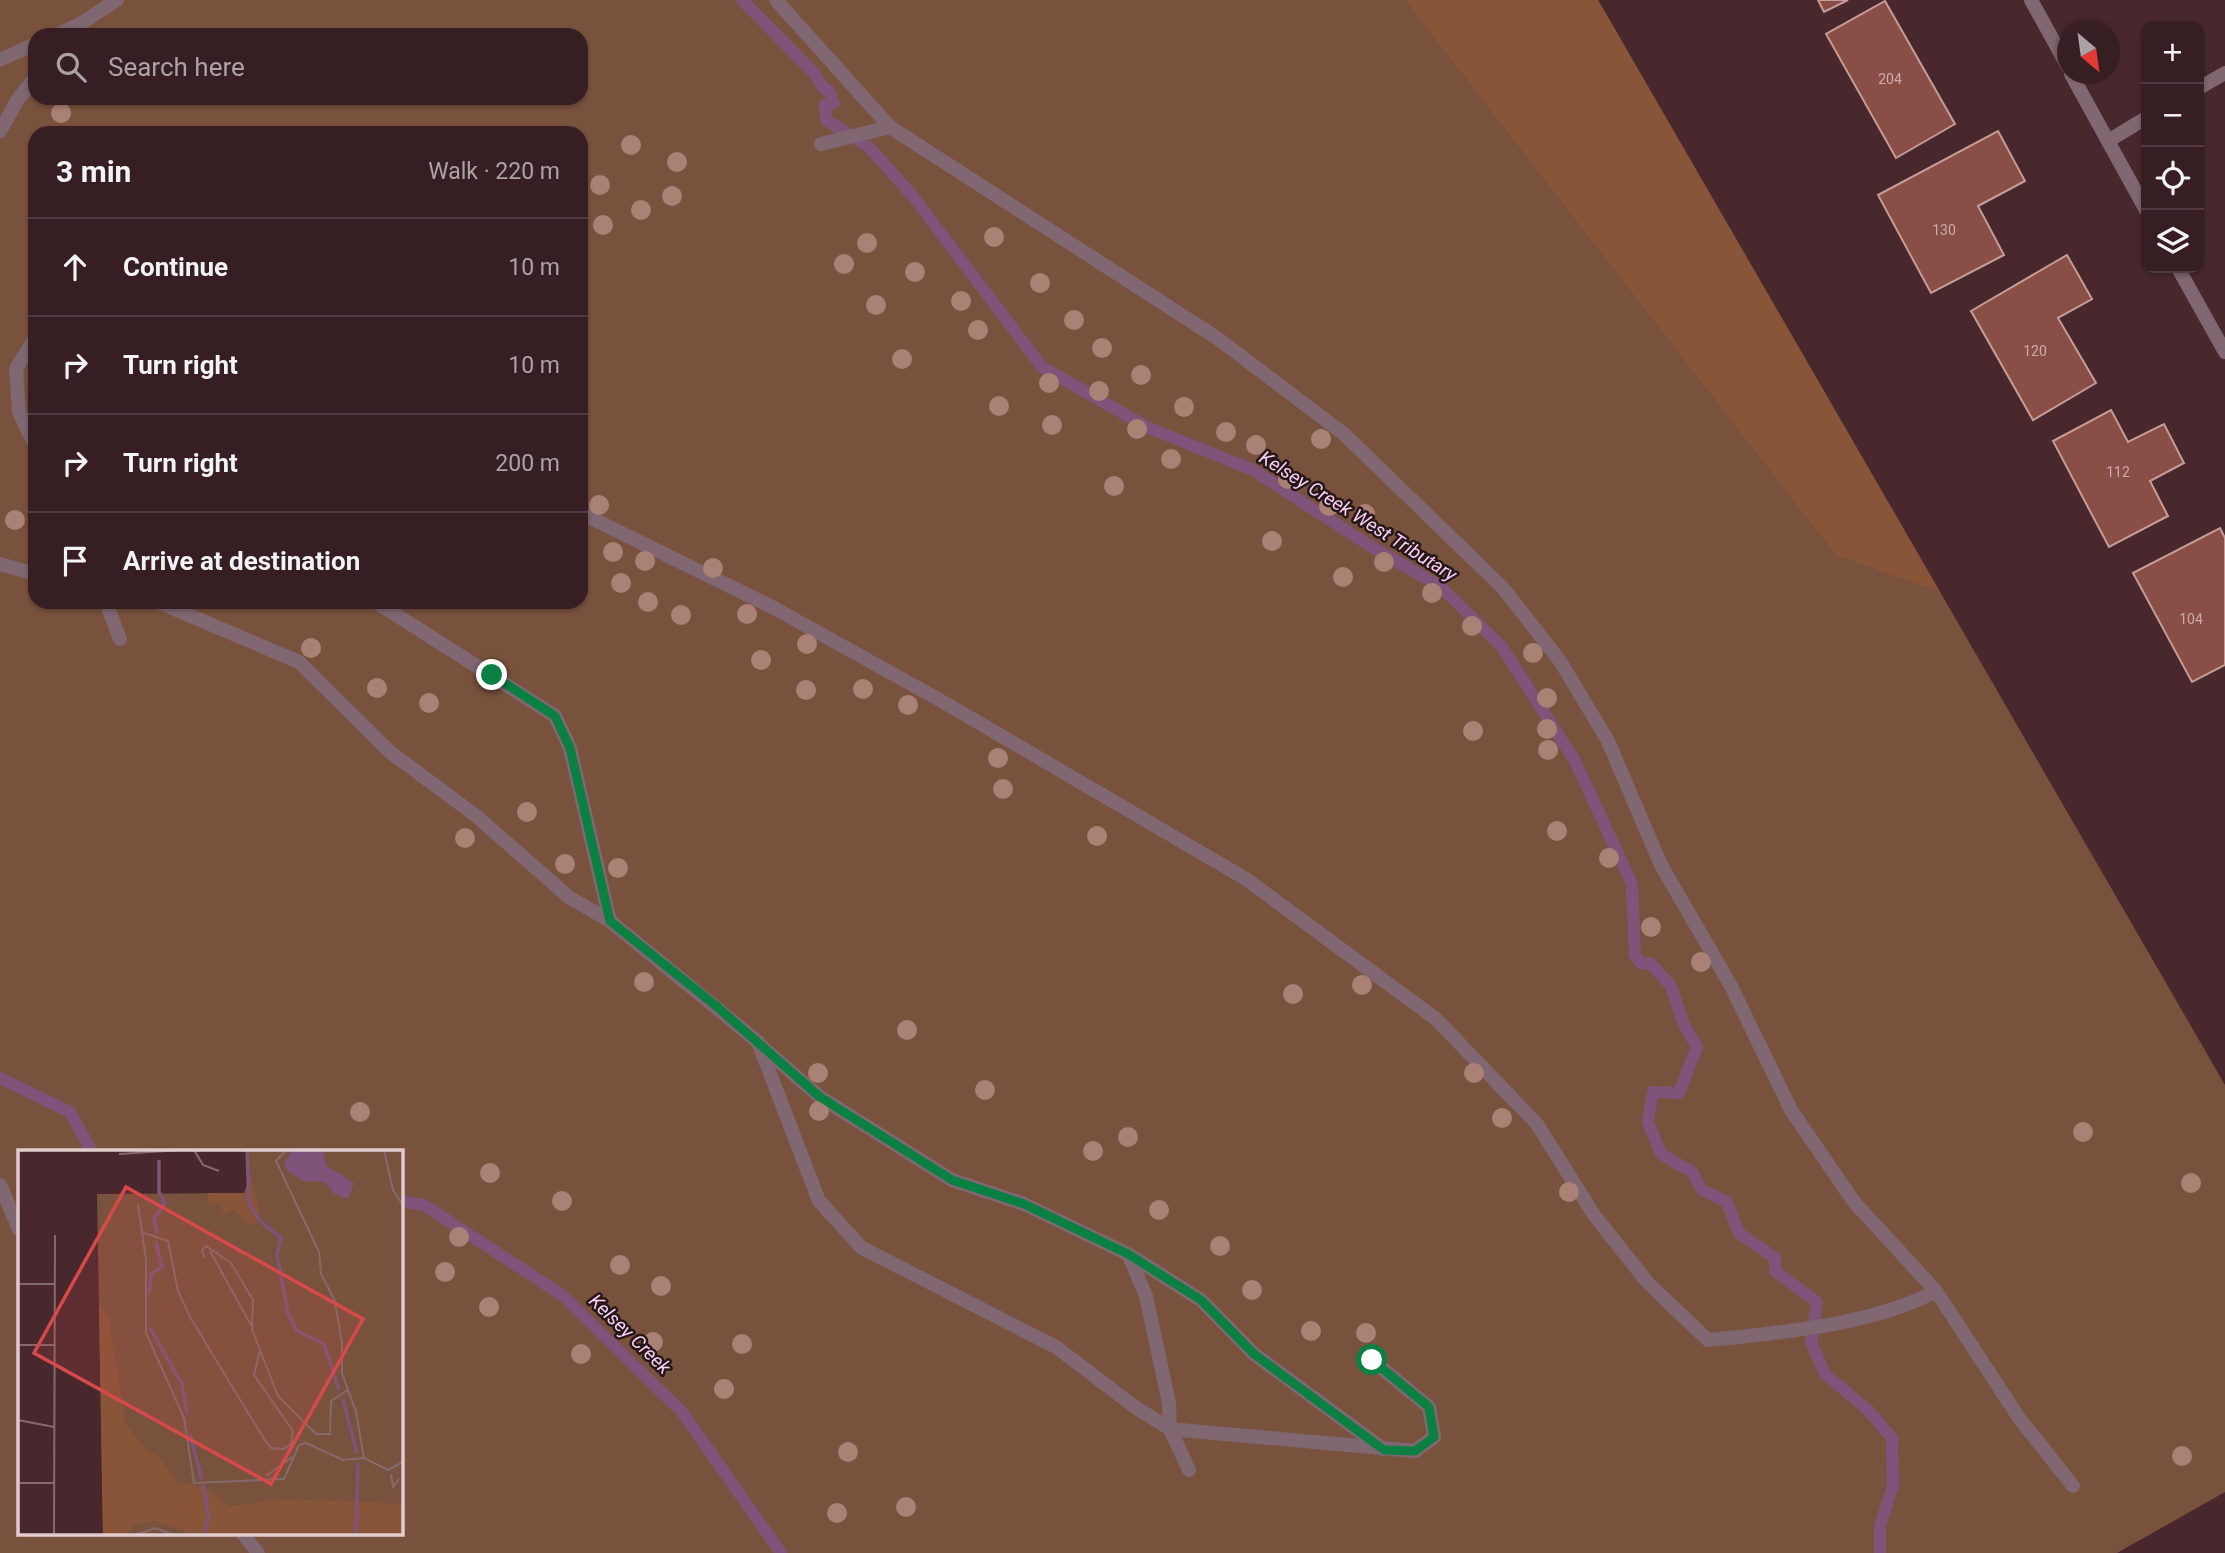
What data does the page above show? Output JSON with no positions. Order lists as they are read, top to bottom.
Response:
{
  "water": ["Kelsey Creek West Tributary", "Kelsey Creek"],
  "house_numbers": [
    "204",
    "130",
    "120",
    "112",
    "104"
  ],
  "north": "bottom right",
  "page": {
    "map_buttons": ["+", "−"],
    "search": "Search here",
    "heading": ["3 min", "Walk · 220 m"],
    "list": [
      ["Continue", "10 m"],
      ["Turn right", "10 m"],
      ["Turn right", "200 m"],
      "Arrive at destination"
    ]
  }
}
